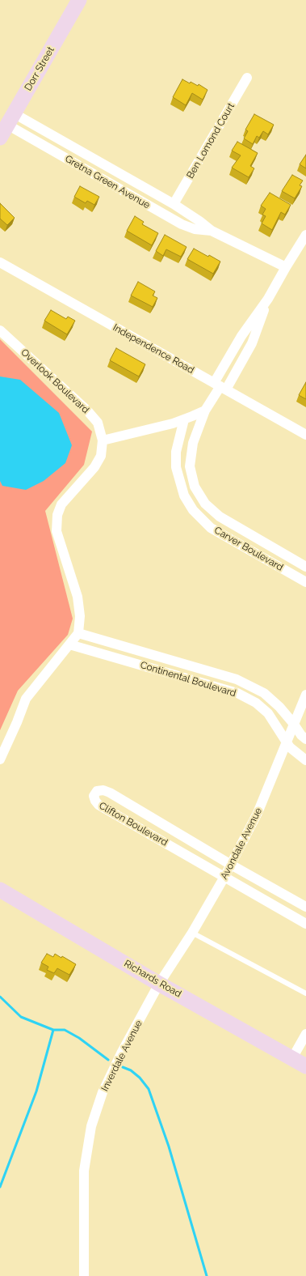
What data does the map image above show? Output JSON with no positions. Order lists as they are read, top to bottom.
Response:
{
  "streets": {
    "street": [
      "Dorr Street",
      "Ben Lomond Court",
      "Gretna Green Avenue",
      "Independence Road",
      "Overlook Boulevard",
      "Carver Boulevard",
      "Continental Boulevard",
      "Clifton Boulevard",
      "Avondale Avenue",
      "Richards Road",
      "Inverdale Avenue"
    ]
  },
  "crossings": [
    ["Dorr Street", "Gretna Green Avenue"],
    ["Ben Lomond Court", "Gretna Green Avenue"],
    ["Gretna Green Avenue", "Carver Boulevard"],
    ["Independence Road", "Carver Boulevard"],
    ["Overlook Boulevard", "Continental Boulevard"],
    ["Continental Boulevard", "Avondale Avenue"],
    ["Clifton Boulevard", "Avondale Avenue"],
    ["Avondale Avenue", "Richards Road"],
    ["Avondale Avenue", "Inverdale Avenue"],
    ["Richards Road", "Inverdale Avenue"]
  ]
}
